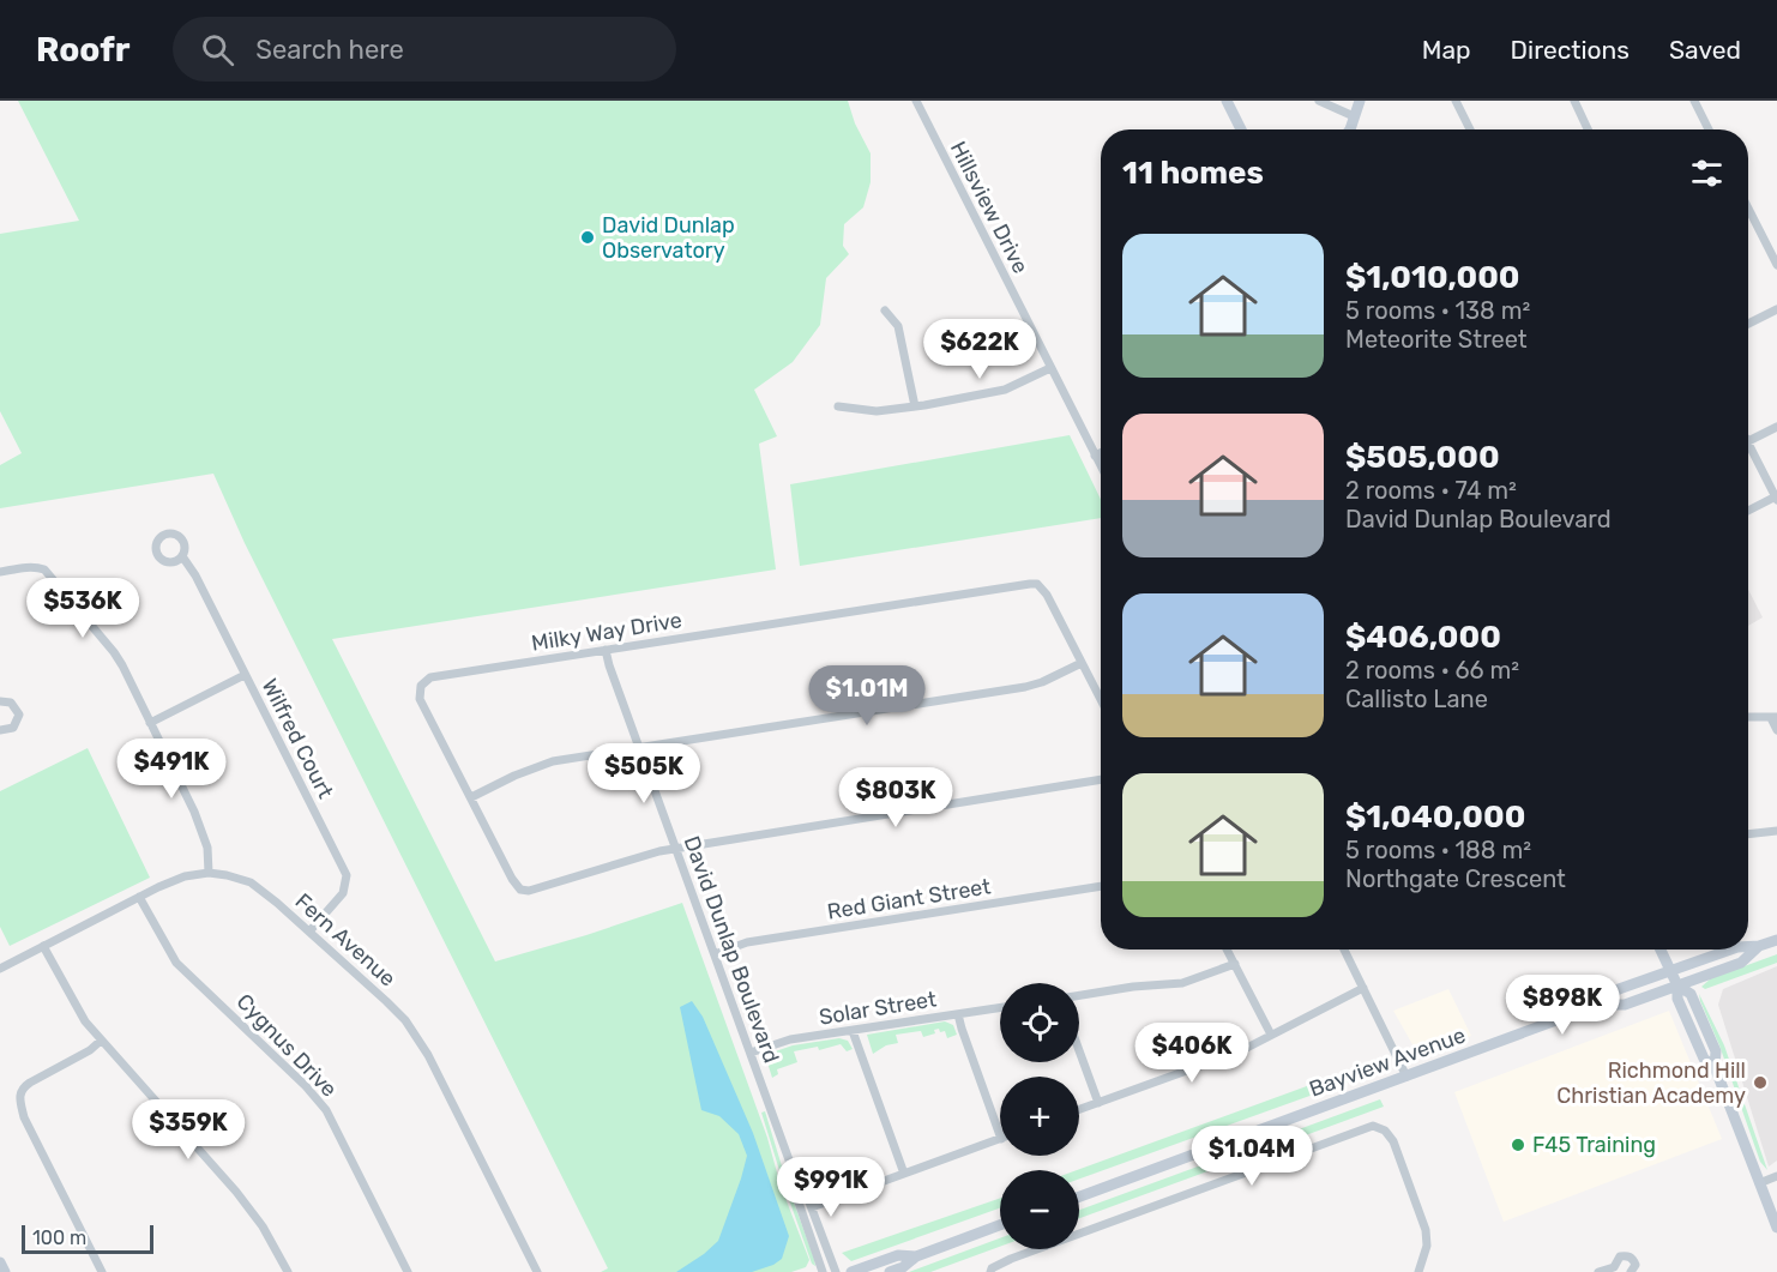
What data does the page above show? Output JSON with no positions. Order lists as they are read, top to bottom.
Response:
{
  "streets": {
    "main road": ["Bayview Avenue"],
    "street": [
      "Hillsview Drive",
      "Milky Way Drive",
      "Wilfred Court",
      "Red Giant Street",
      "Fern Avenue",
      "David Dunlap Boulevard",
      "Solar Street",
      "Cygnus Drive"
    ]
  },
  "crossings": [
    ["Milky Way Drive", "David Dunlap Boulevard"],
    ["Wilfred Court", "Fern Avenue"],
    ["Red Giant Street", "David Dunlap Boulevard"],
    ["Fern Avenue", "Cygnus Drive"],
    ["David Dunlap Boulevard", "Solar Street"]
  ],
  "places": ["David Dunlap Observatory", "Richmond Hill Christian Academy", "F45 Training"],
  "scale_bar": "100 m",
  "page": {
    "header": "Roofr",
    "search": "Search here",
    "nav": ["Map", "Directions", "Saved"],
    "heading": "11 homes",
    "list": [
      {
        "name": "$1,010,000",
        "note": "5 rooms · 138 m² · Meteorite Street"
      },
      {
        "name": "$505,000",
        "note": "2 rooms · 74 m² · David Dunlap Boulevard"
      },
      {
        "name": "$406,000",
        "note": "2 rooms · 66 m² · Callisto Lane"
      },
      {
        "name": "$1,040,000",
        "note": "5 rooms · 188 m² · Northgate Crescent"
      }
    ],
    "price": [
      "$622K",
      "$536K",
      "$1.01M",
      "$491K",
      "$505K",
      "$803K",
      "$898K",
      "$406K",
      "$359K",
      "$1.04M",
      "$991K"
    ],
    "map_buttons": ["+", "−"],
    "scale": "100 m"
  }
}
